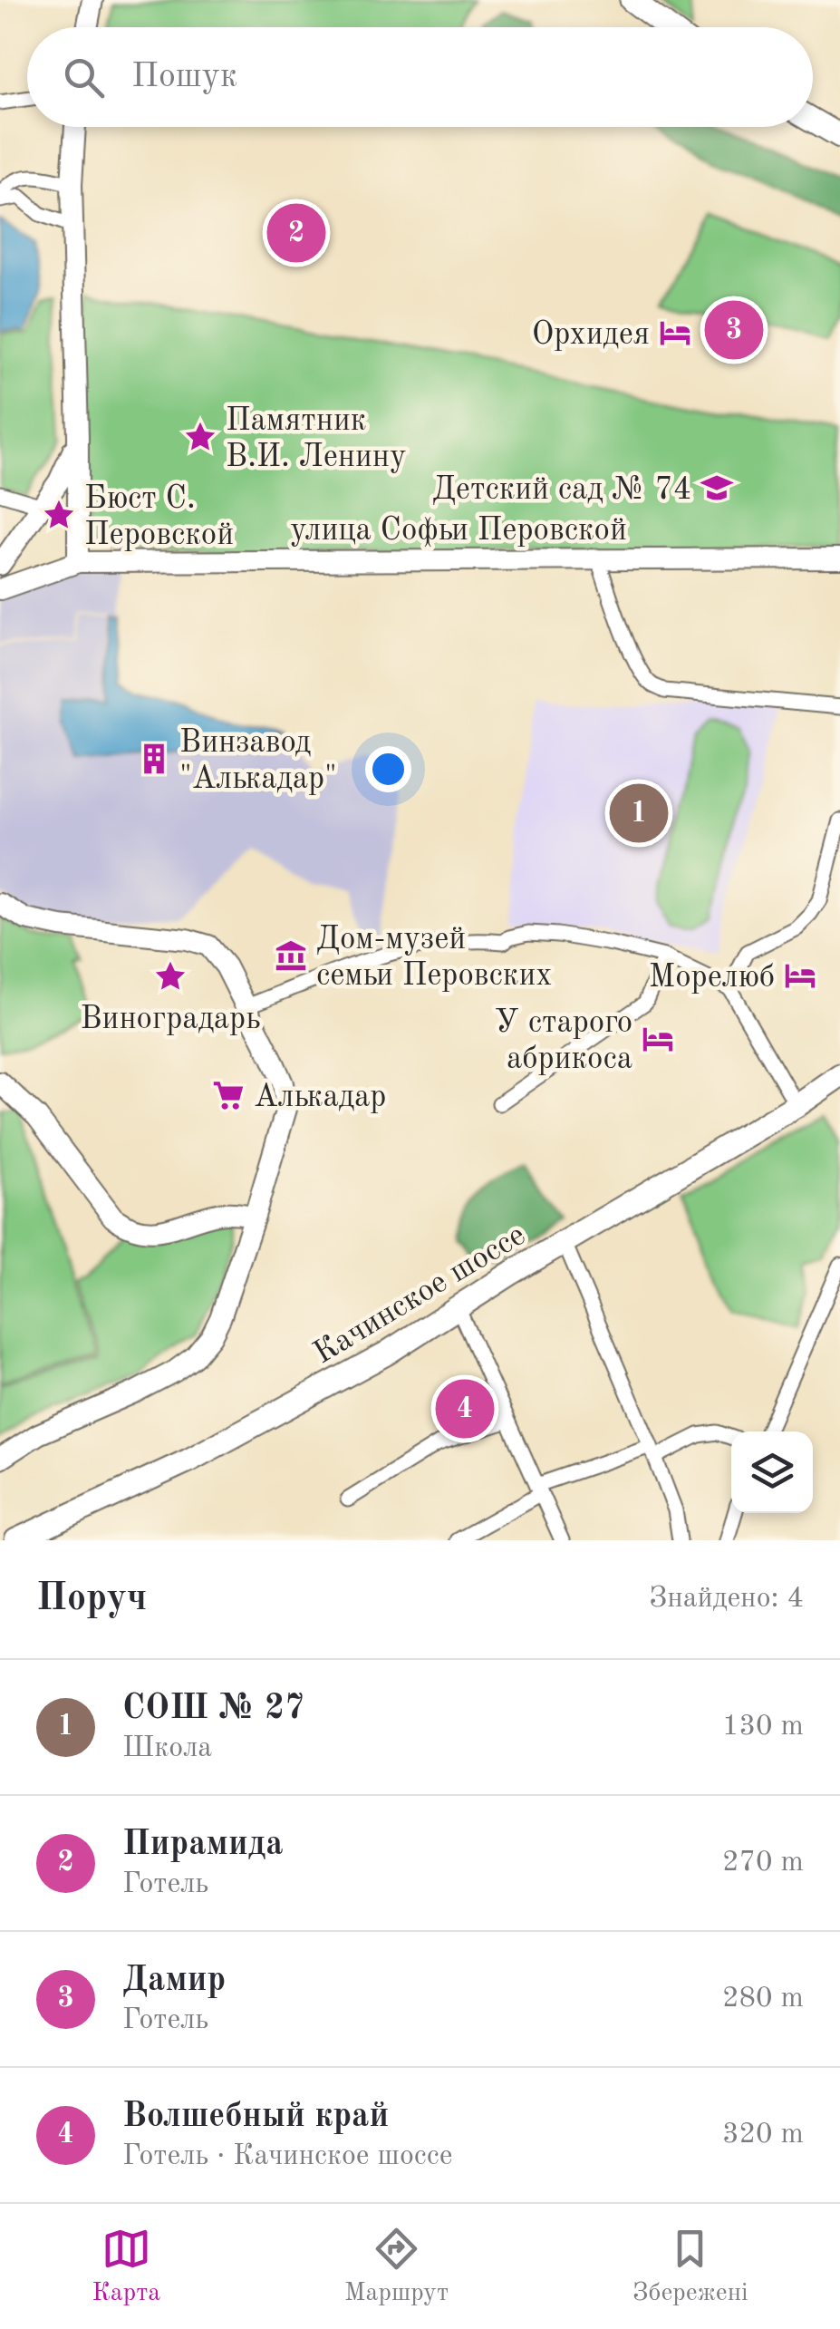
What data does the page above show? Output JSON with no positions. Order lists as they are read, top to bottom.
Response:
{
  "streets": {
    "main road": ["Качинское шоссе"],
    "street": ["улица Софьи Перовской"]
  },
  "places": {
    "hotel": ["Орхидея", "Морелюб", "У старого абрикоса"],
    "place": ["Памятник В.И. Ленину", "Бюст С. Перовской", "Виноградарь"],
    "school or university": ["Детский сад № 74"],
    "building": ["Винзавод \"Алькадар\""],
    "museum": ["Дом-музей семьи Перовских"],
    "supermarket": ["Алькадар"]
  },
  "page": {
    "search": "Пошук",
    "pins": [
      "2",
      "3",
      "1",
      "4"
    ],
    "heading": ["Поруч", "Знайдено: 4"],
    "list": [
      {
        "mark": "1",
        "name": "СОШ № 27",
        "note": "Школа",
        "value": "130 m"
      },
      {
        "mark": "2",
        "name": "Пирамида",
        "note": "Готель",
        "value": "270 m"
      },
      {
        "mark": "3",
        "name": "Дамир",
        "note": "Готель",
        "value": "280 m"
      },
      {
        "mark": "4",
        "name": "Волшебный край",
        "note": "Готель · Качинское шоссе",
        "value": "320 m"
      }
    ],
    "nav": ["Карта", "Маршрут", "Збережені"]
  }
}
